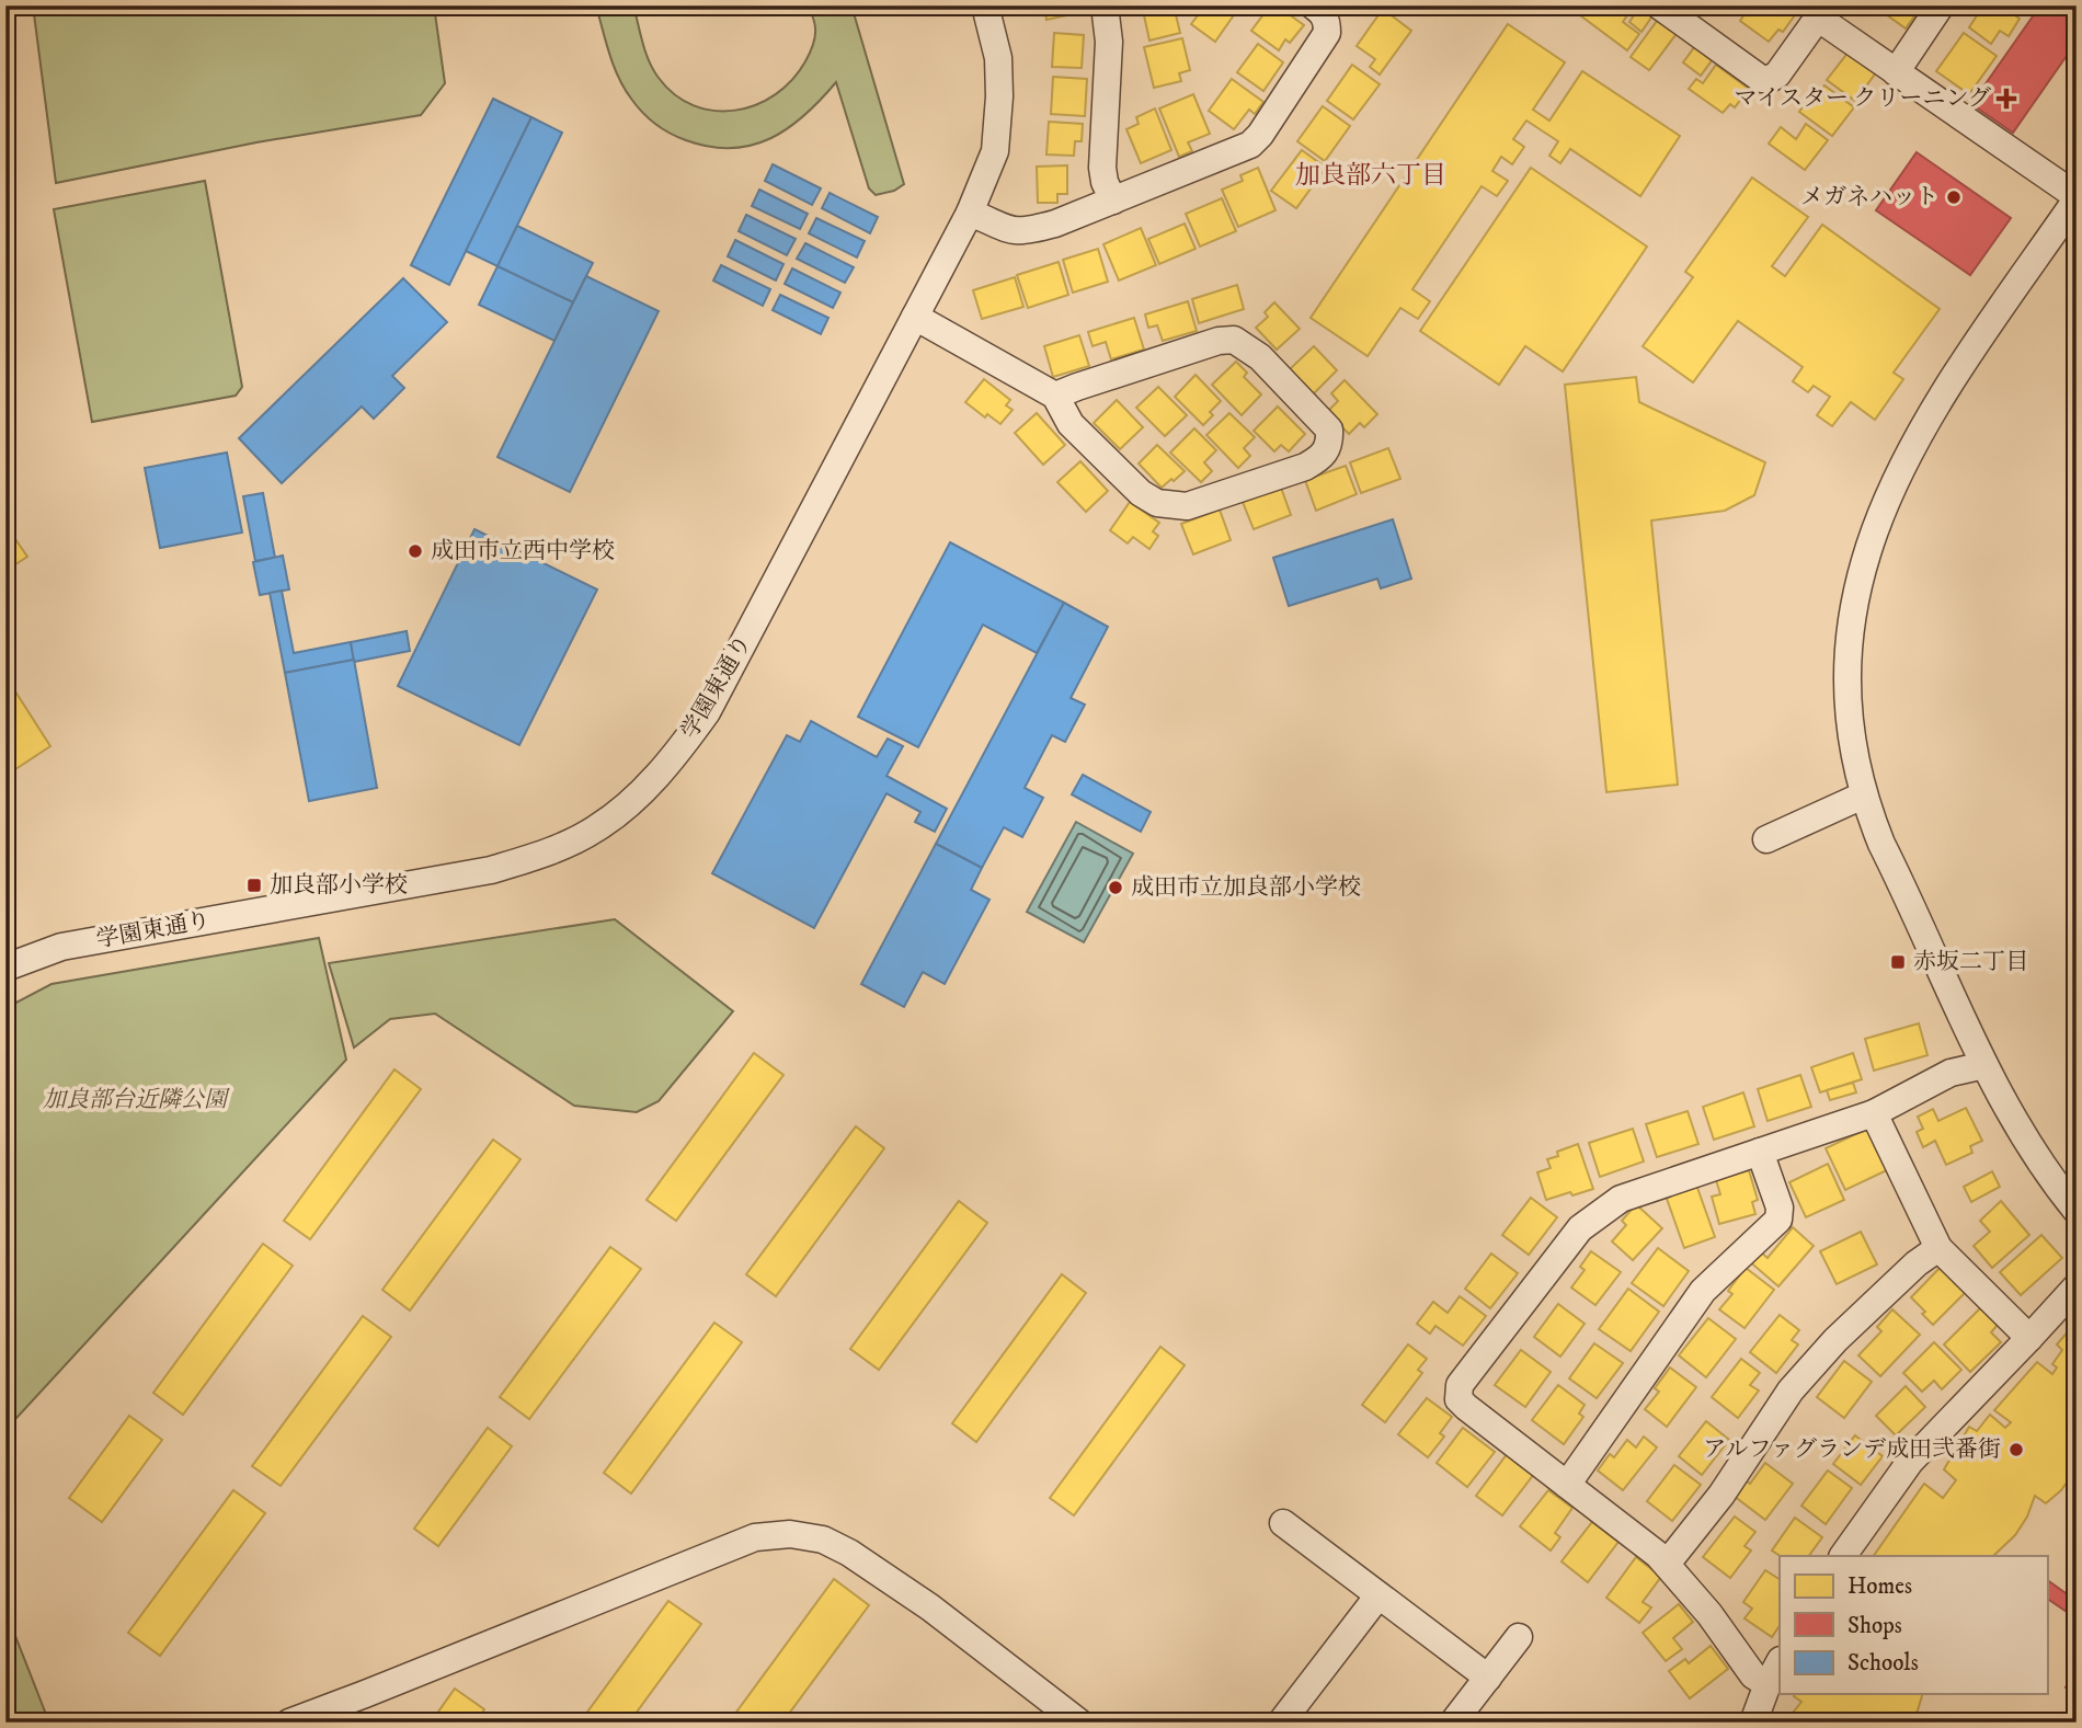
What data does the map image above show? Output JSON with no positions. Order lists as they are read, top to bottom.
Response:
{
  "streets": {
    "street": ["学園東通り"]
  },
  "districts": ["加良部六丁目"],
  "parks": ["加良部台近隣公園"],
  "places": {
    "health": ["マイスター クリーニング"],
    "other": [
      "メガネハット",
      "成田市立西中学校",
      "成田市立加良部小学校",
      "アルファグランデ成田弐番街"
    ],
    "transit": ["加良部小学校", "赤坂二丁目"]
  },
  "legend": ["Homes", "Shops", "Schools"]
}
